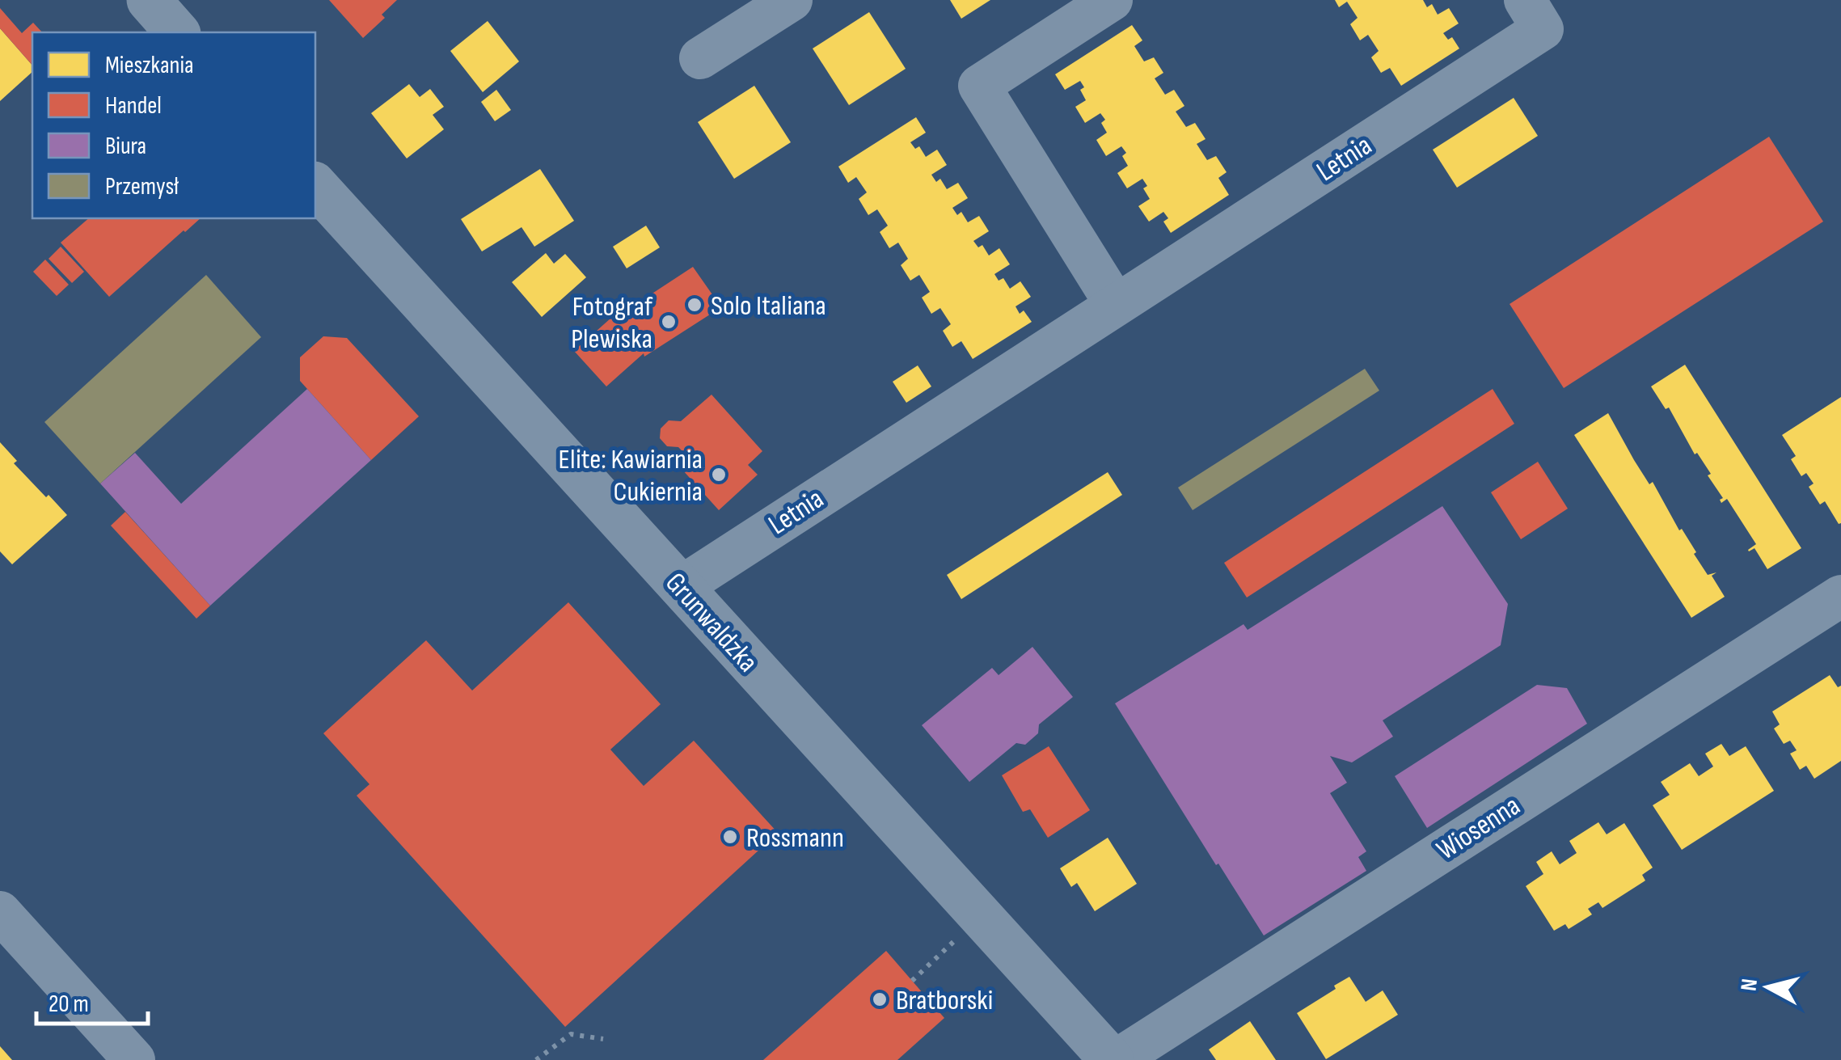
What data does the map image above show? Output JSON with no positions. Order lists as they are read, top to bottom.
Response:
{
  "streets": {
    "street": ["Letnia", "Grunwaldzka", "Wiosenna"]
  },
  "crossings": [
    ["Letnia", "Grunwaldzka"],
    ["Grunwaldzka", "Wiosenna"]
  ],
  "places": [
    "Solo Italiana",
    "Fotograf Plewiska",
    "Elite: Kawiarnia Cukiernia",
    "Rossmann",
    "Bratborski"
  ],
  "legend": [
    "Mieszkania",
    "Handel",
    "Biura",
    "Przemysł"
  ],
  "scale_bar": "20 m",
  "north": "left"
}
